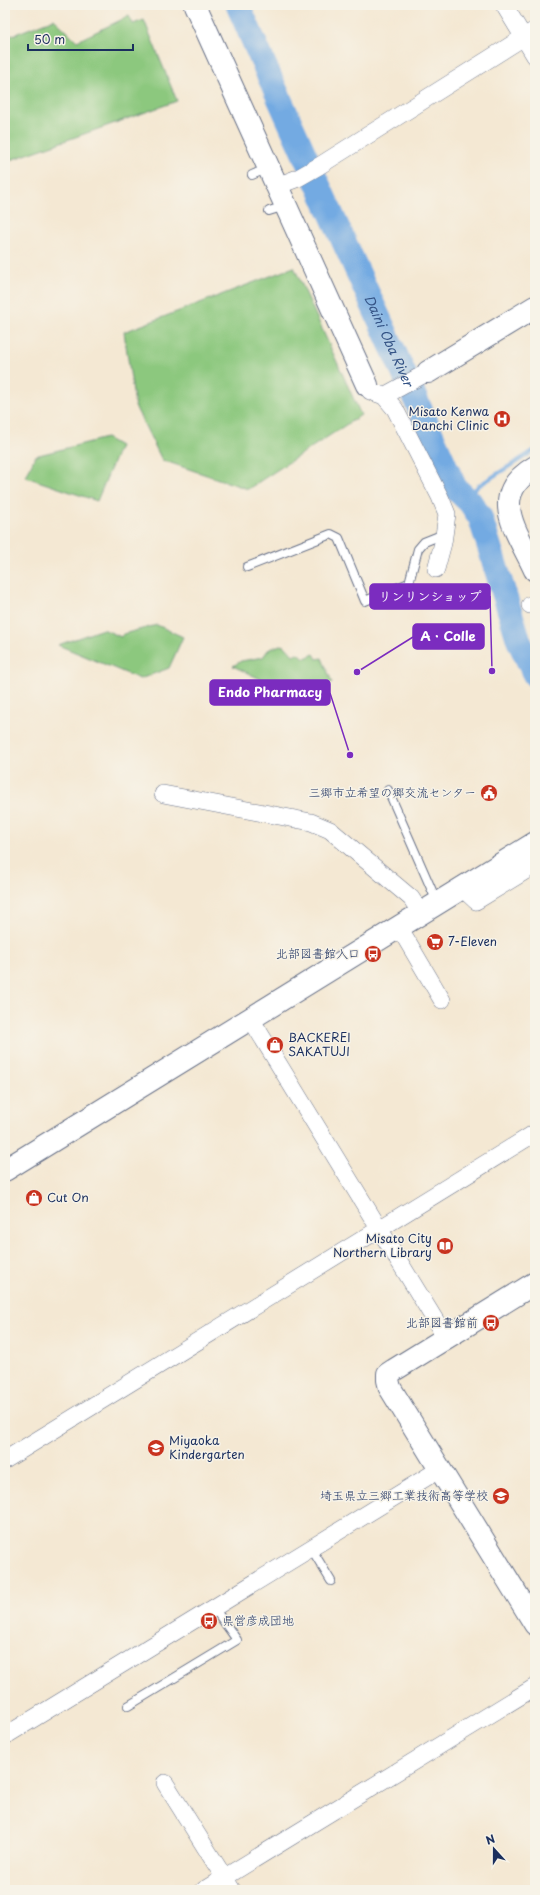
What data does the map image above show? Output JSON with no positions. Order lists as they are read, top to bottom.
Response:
{
  "water": ["Daini Oba River"],
  "places": {
    "hospital": ["Misato Kenwa Danchi Clinic"],
    "other": ["リンリンショップ", "A・Colle", "Endo Pharmacy"],
    "public building": ["三郷市立希望の郷交流センター"],
    "supermarket": ["7-Eleven"],
    "bus stop": ["北部図書館入口", "北部図書館前", "県営彦成団地"],
    "shop": ["BACKEREI SAKATUJI", "Cut On"],
    "library": ["Misato City Northern Library"],
    "school or university": ["Miyaoka Kindergarten", "埼玉県立三郷工業技術高等学校"]
  },
  "scale_bar": "50 m",
  "north": "top"
}
